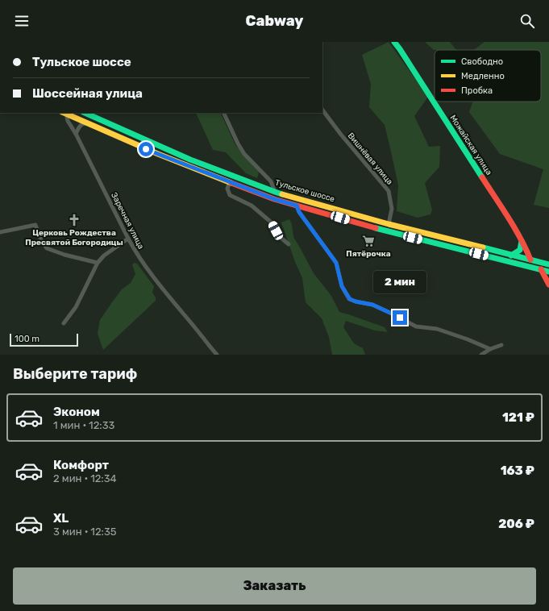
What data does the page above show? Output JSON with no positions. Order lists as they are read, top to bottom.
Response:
{
  "streets": {
    "main road": ["Можайская улица", "Тульское шоссе"],
    "street": ["Вишнёвая улица", "Заречная улица"]
  },
  "crossings": [
    ["Можайская улица", "Тульское шоссе"],
    ["Вишнёвая улица", "Тульское шоссе"],
    ["Тульское шоссе", "Заречная улица"]
  ],
  "places": {
    "church": ["Церковь Рождества Пресвятой Богородицы"],
    "supermarket": ["Пятёрочка"]
  },
  "legend": ["Свободно", "Медленно", "Пробка"],
  "scale_bar": "100 m",
  "page": {
    "header": "Cabway",
    "banner": ["Тульское шоссе", "Шоссейная улица"],
    "bubble": "2 мин",
    "scale": "100 m",
    "heading": "Выберите тариф",
    "list": [
      {
        "name": "Эконом",
        "note": "1 мин · 12:33",
        "value": "121 ₽"
      },
      {
        "name": "Комфорт",
        "note": "2 мин · 12:34",
        "value": "163 ₽"
      },
      {
        "name": "XL",
        "note": "3 мин · 12:35",
        "value": "206 ₽"
      }
    ],
    "buttons": "Заказать"
  }
}
